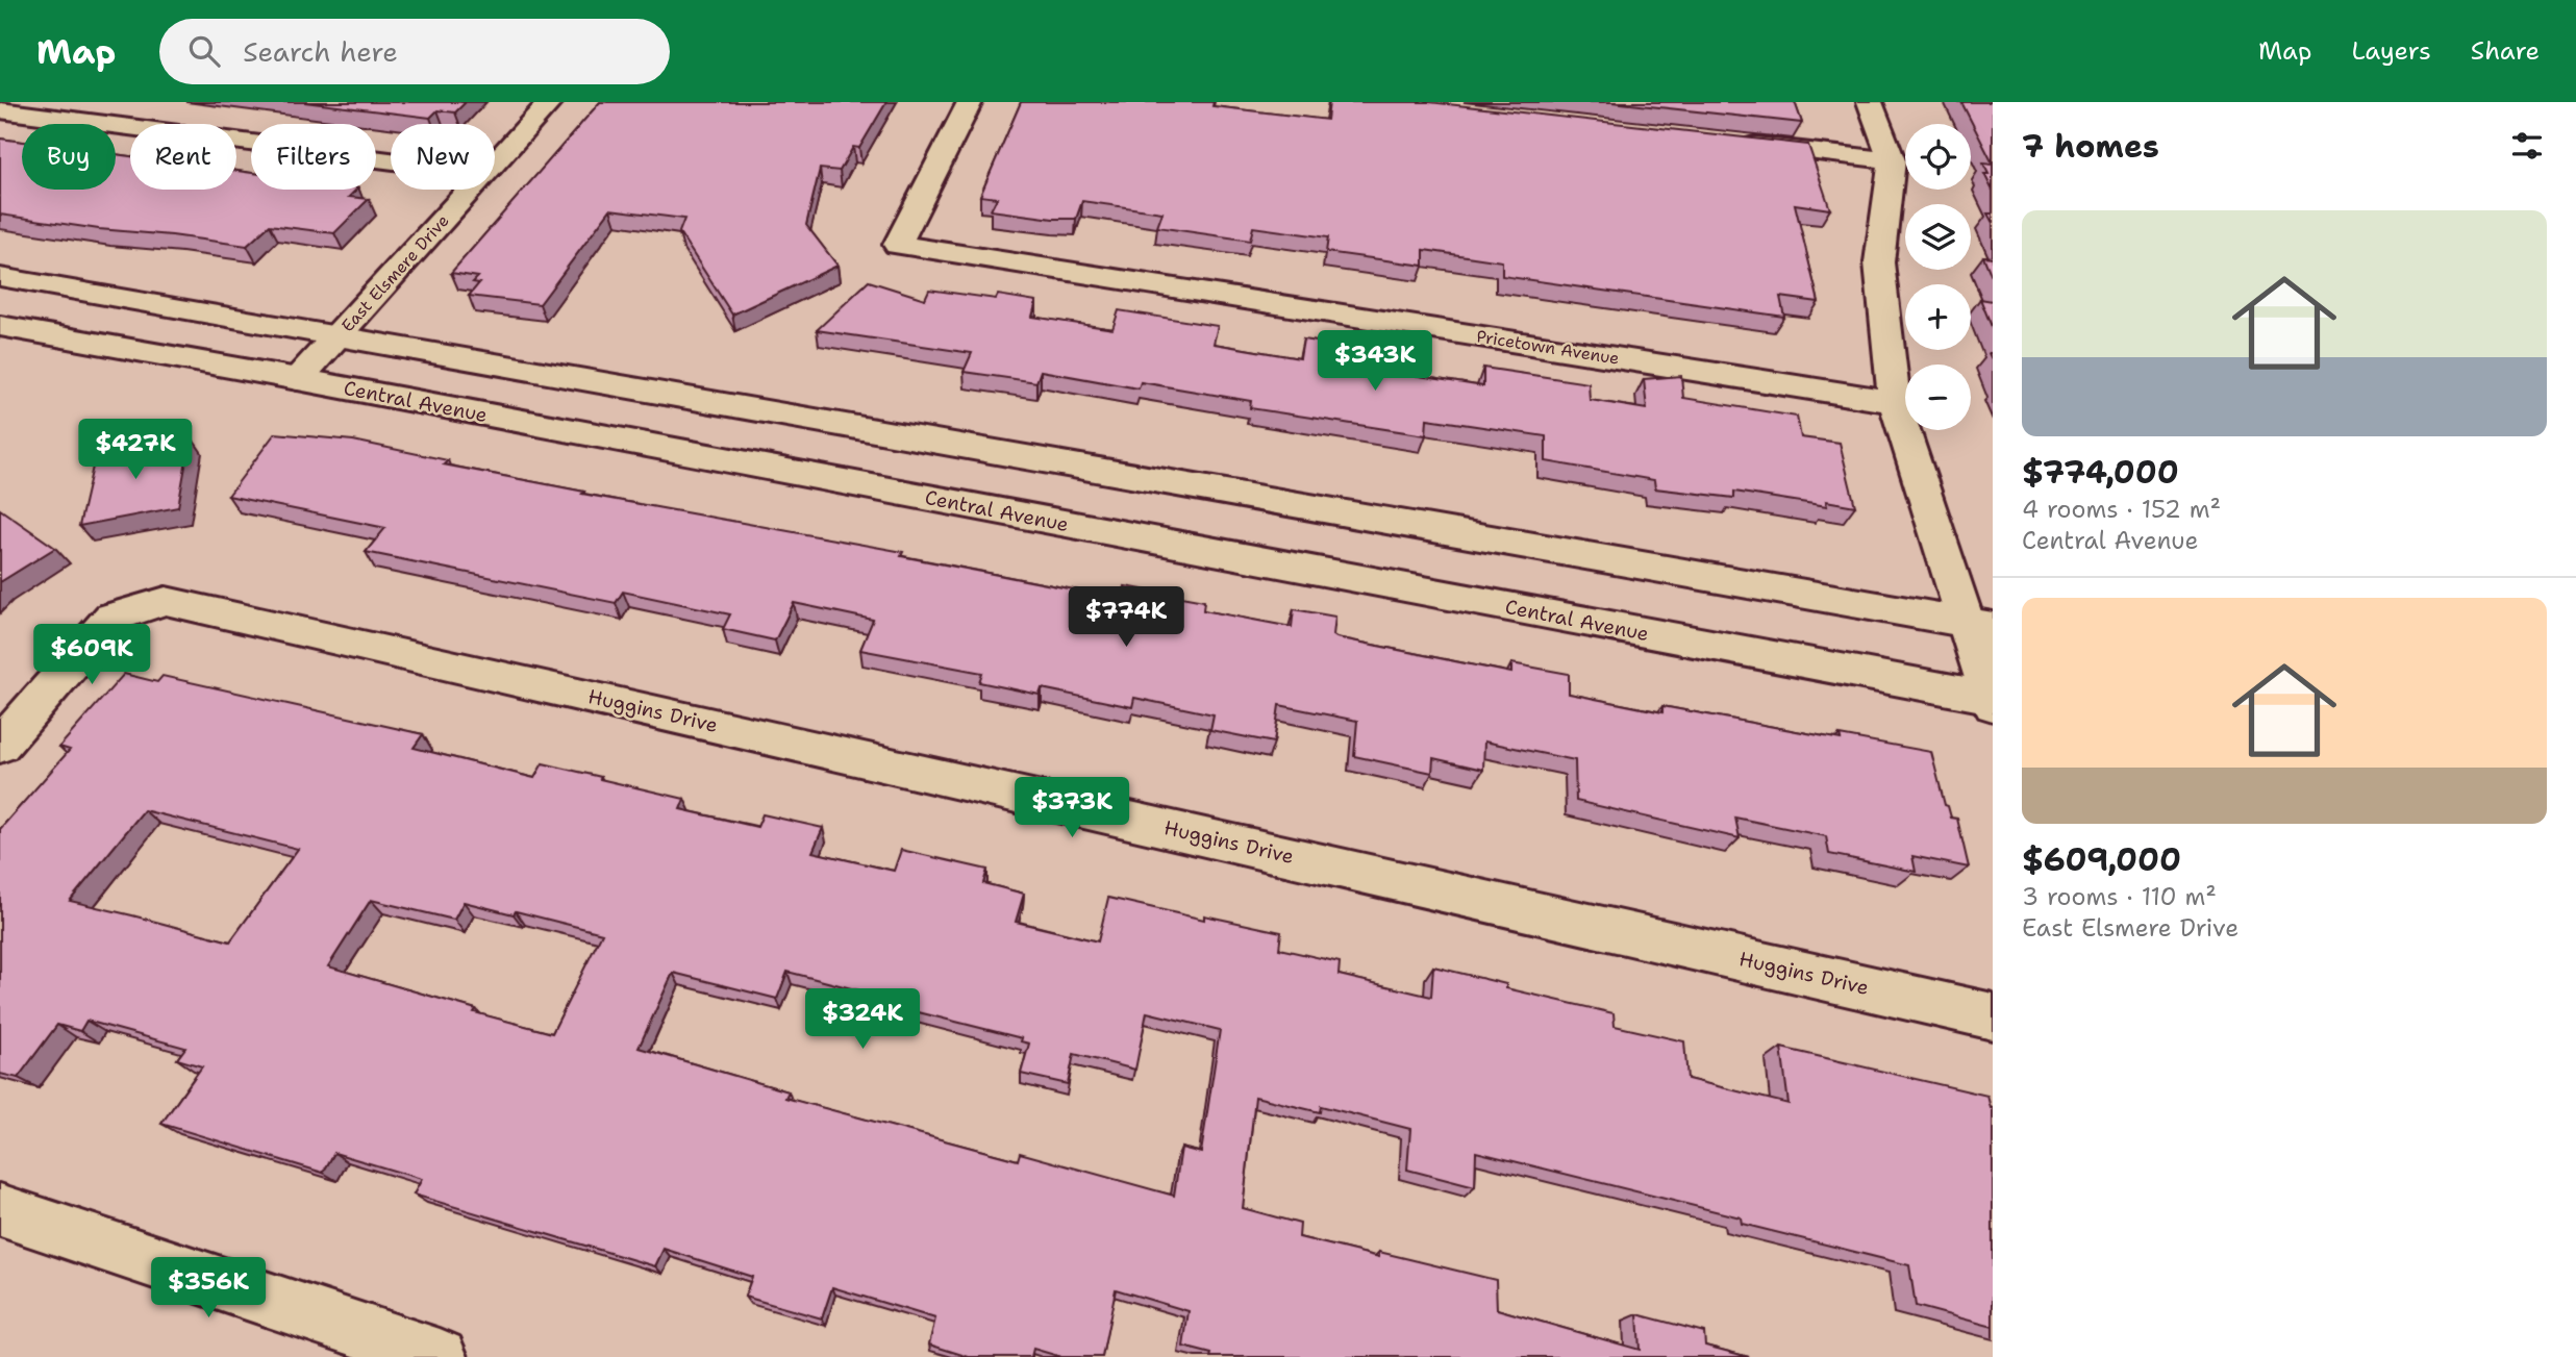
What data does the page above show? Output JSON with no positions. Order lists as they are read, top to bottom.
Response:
{
  "streets": {
    "street": [
      "East Elsmere Drive",
      "Pricetown Avenue",
      "Central Avenue",
      "Huggins Drive"
    ]
  },
  "crossings": [
    ["East Elsmere Drive", "Central Avenue"]
  ],
  "page": {
    "header": "Map",
    "search": "Search here",
    "nav": ["Map", "Layers", "Share"],
    "heading": "7 homes",
    "map_buttons": ["+", "−"],
    "chip": [
      "Buy",
      "Rent",
      "Filters",
      "New"
    ],
    "list": [
      {
        "name": "$774,000",
        "note": "4 rooms · 152 m² · Central Avenue"
      },
      {
        "name": "$609,000",
        "note": "3 rooms · 110 m² · East Elsmere Drive"
      }
    ],
    "price": [
      "$343K",
      "$427K",
      "$774K",
      "$609K",
      "$373K",
      "$324K",
      "$356K"
    ]
  }
}
